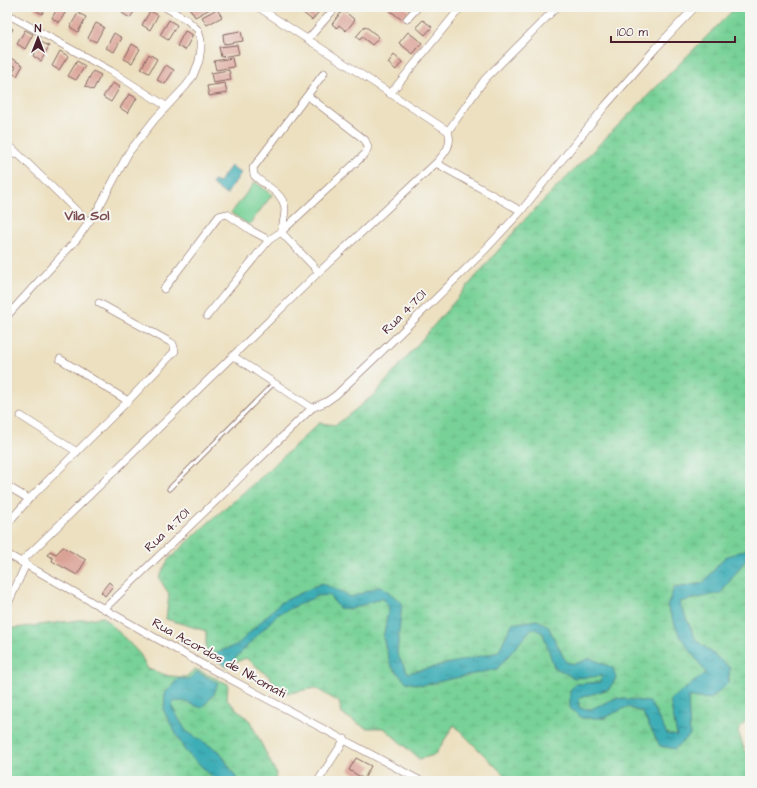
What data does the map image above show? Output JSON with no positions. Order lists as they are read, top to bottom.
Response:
{
  "streets": {
    "street": ["Rua 4.701", "Rua Acordos de Nkomati"]
  },
  "crossings": [
    ["Rua 4.701", "Rua Acordos de Nkomati"]
  ],
  "districts": ["Vila Sol"],
  "scale_bar": "100 m",
  "north": "top"
}
